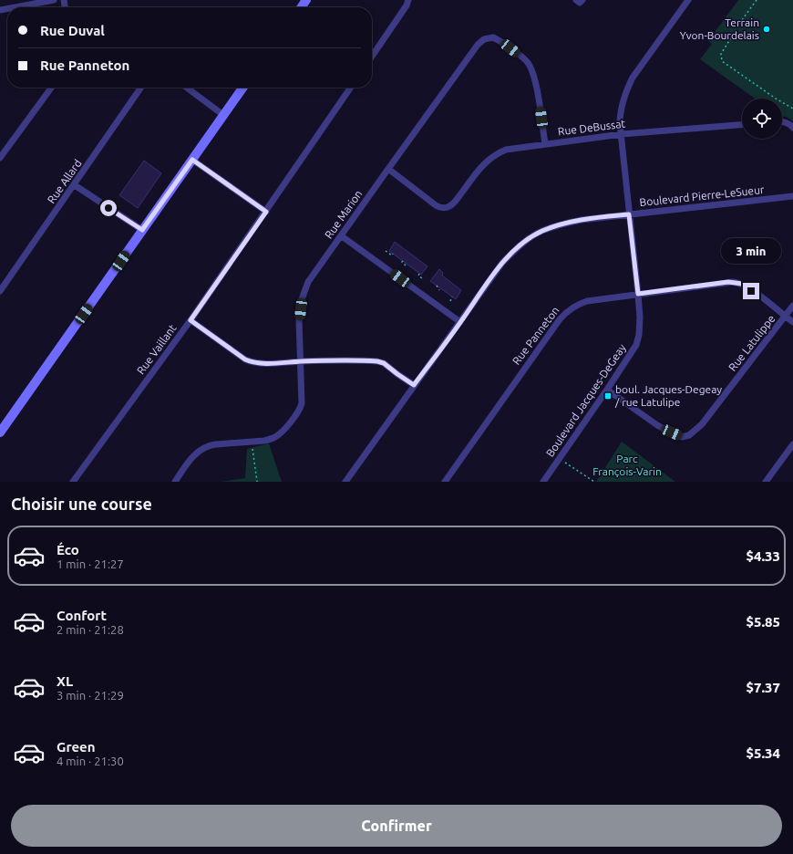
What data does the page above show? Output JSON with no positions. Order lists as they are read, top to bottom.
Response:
{
  "streets": {
    "street": [
      "Rue DeBussat",
      "Rue Allard",
      "Boulevard Pierre-LeSueur",
      "Rue Marion",
      "Rue Panneton",
      "Rue Latulippe",
      "Rue Vaillant",
      "Boulevard Jacques-DeGeay"
    ]
  },
  "crossings": [
    ["Rue DeBussat", "Rue Marion"],
    ["Rue DeBussat", "Boulevard Jacques-DeGeay"],
    ["Boulevard Pierre-LeSueur", "Boulevard Jacques-DeGeay"],
    ["Rue Panneton", "Rue Latulippe"],
    ["Rue Panneton", "Boulevard Jacques-DeGeay"],
    ["Rue Latulippe", "Boulevard Jacques-DeGeay"]
  ],
  "parks": ["Parc François-Varin"],
  "places": {
    "other": ["Terrain Yvon-Bourdelais"],
    "transit": ["boul. Jacques-Degeay / rue Latulipe"]
  },
  "page": {
    "banner": ["Rue Duval", "Rue Panneton"],
    "bubble": "3 min",
    "heading": "Choisir une course",
    "list": [
      {
        "name": "Éco",
        "note": "1 min · 21:27",
        "value": "$4.33"
      },
      {
        "name": "Confort",
        "note": "2 min · 21:28",
        "value": "$5.85"
      },
      {
        "name": "XL",
        "note": "3 min · 21:29",
        "value": "$7.37"
      },
      {
        "name": "Green",
        "note": "4 min · 21:30",
        "value": "$5.34"
      }
    ],
    "buttons": "Confirmer"
  }
}
